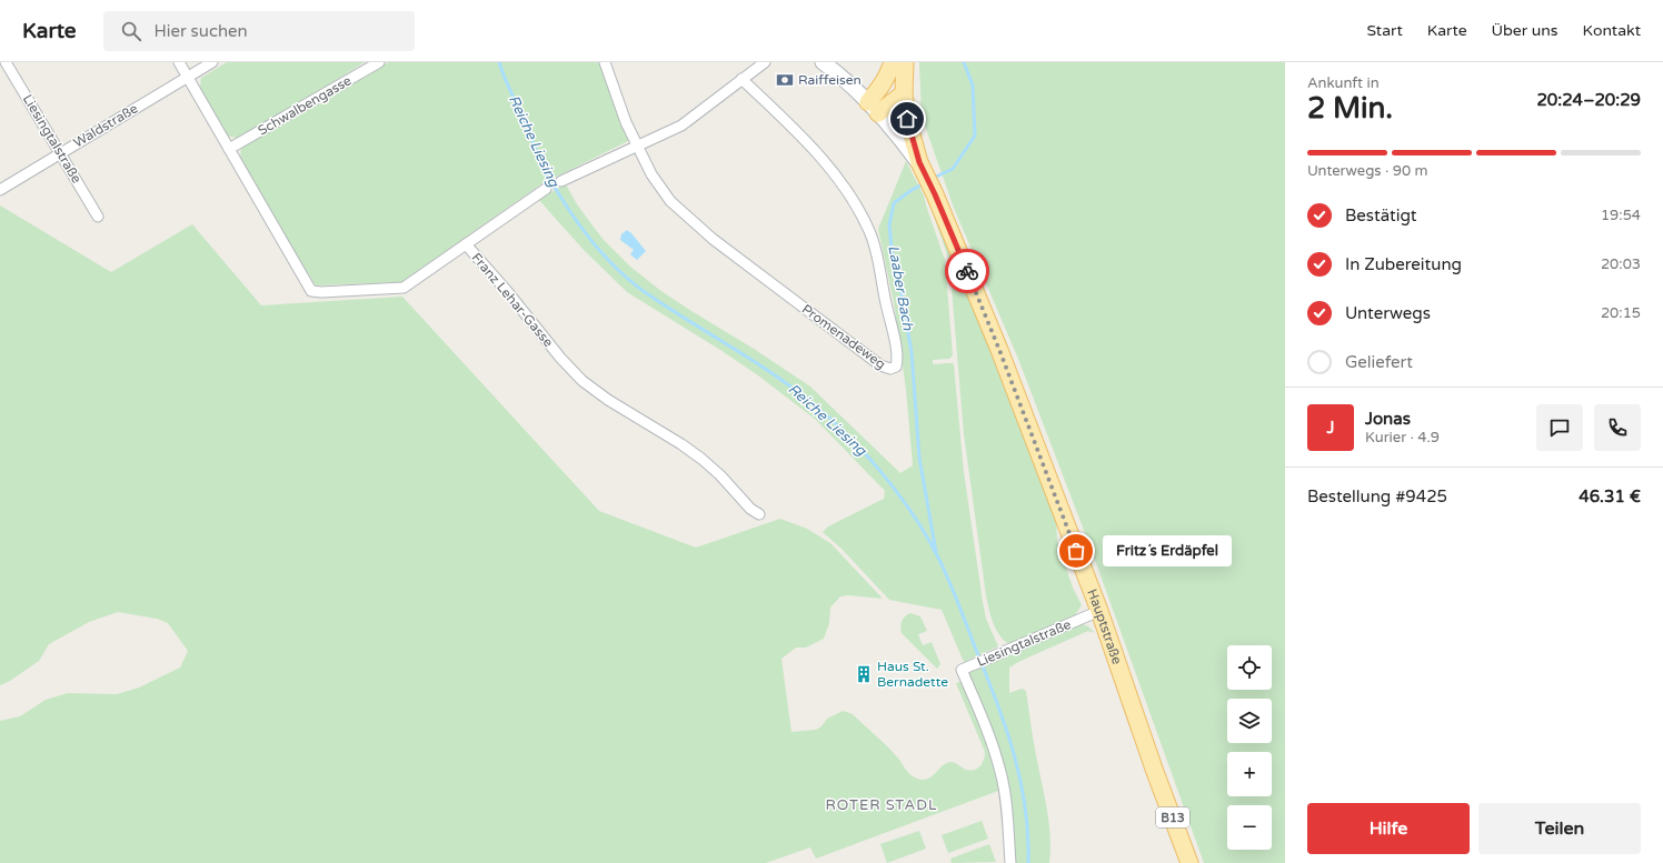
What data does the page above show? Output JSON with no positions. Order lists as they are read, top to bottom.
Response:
{
  "streets": {
    "main road": ["Hauptstraße", "B13"],
    "street": [
      "Schwalbengasse",
      "Waldstraße",
      "Liesingtalstraße",
      "Franz Lehar-Gasse",
      "Promenadeweg"
    ]
  },
  "crossings": [
    ["Schwalbengasse", "Franz Lehar-Gasse"],
    ["Waldstraße", "Liesingtalstraße"],
    ["Waldstraße", "Franz Lehar-Gasse"],
    ["Liesingtalstraße", "Hauptstraße"],
    ["Hauptstraße", "B13"]
  ],
  "districts": ["ROTER STADL"],
  "water": ["Reiche Liesing", "Laaber Bach"],
  "places": {
    "bank": ["Raiffeisen"],
    "other": ["Fritz´s Erdäpfel"],
    "building": ["Haus St. Bernadette"]
  },
  "page": {
    "header": "Karte",
    "search": "Hier suchen",
    "nav": [
      "Start",
      "Karte",
      "Über uns",
      "Kontakt"
    ],
    "heading": ["2 Min.", "Ankunft in", "20:24–20:29"],
    "panel": [
      "Jonas",
      "Kurier · 4.9",
      "Bestellung #9425",
      "46.31 €"
    ],
    "bar": "Unterwegs · 90 m",
    "list": [
      ["Bestätigt", "19:54"],
      ["In Zubereitung", "20:03"],
      ["Unterwegs", "20:15"],
      "Geliefert"
    ],
    "round": "J",
    "bubble": "Fritz´s Erdäpfel",
    "map_buttons": ["+", "−"],
    "buttons": ["Hilfe", "Teilen"]
  }
}
